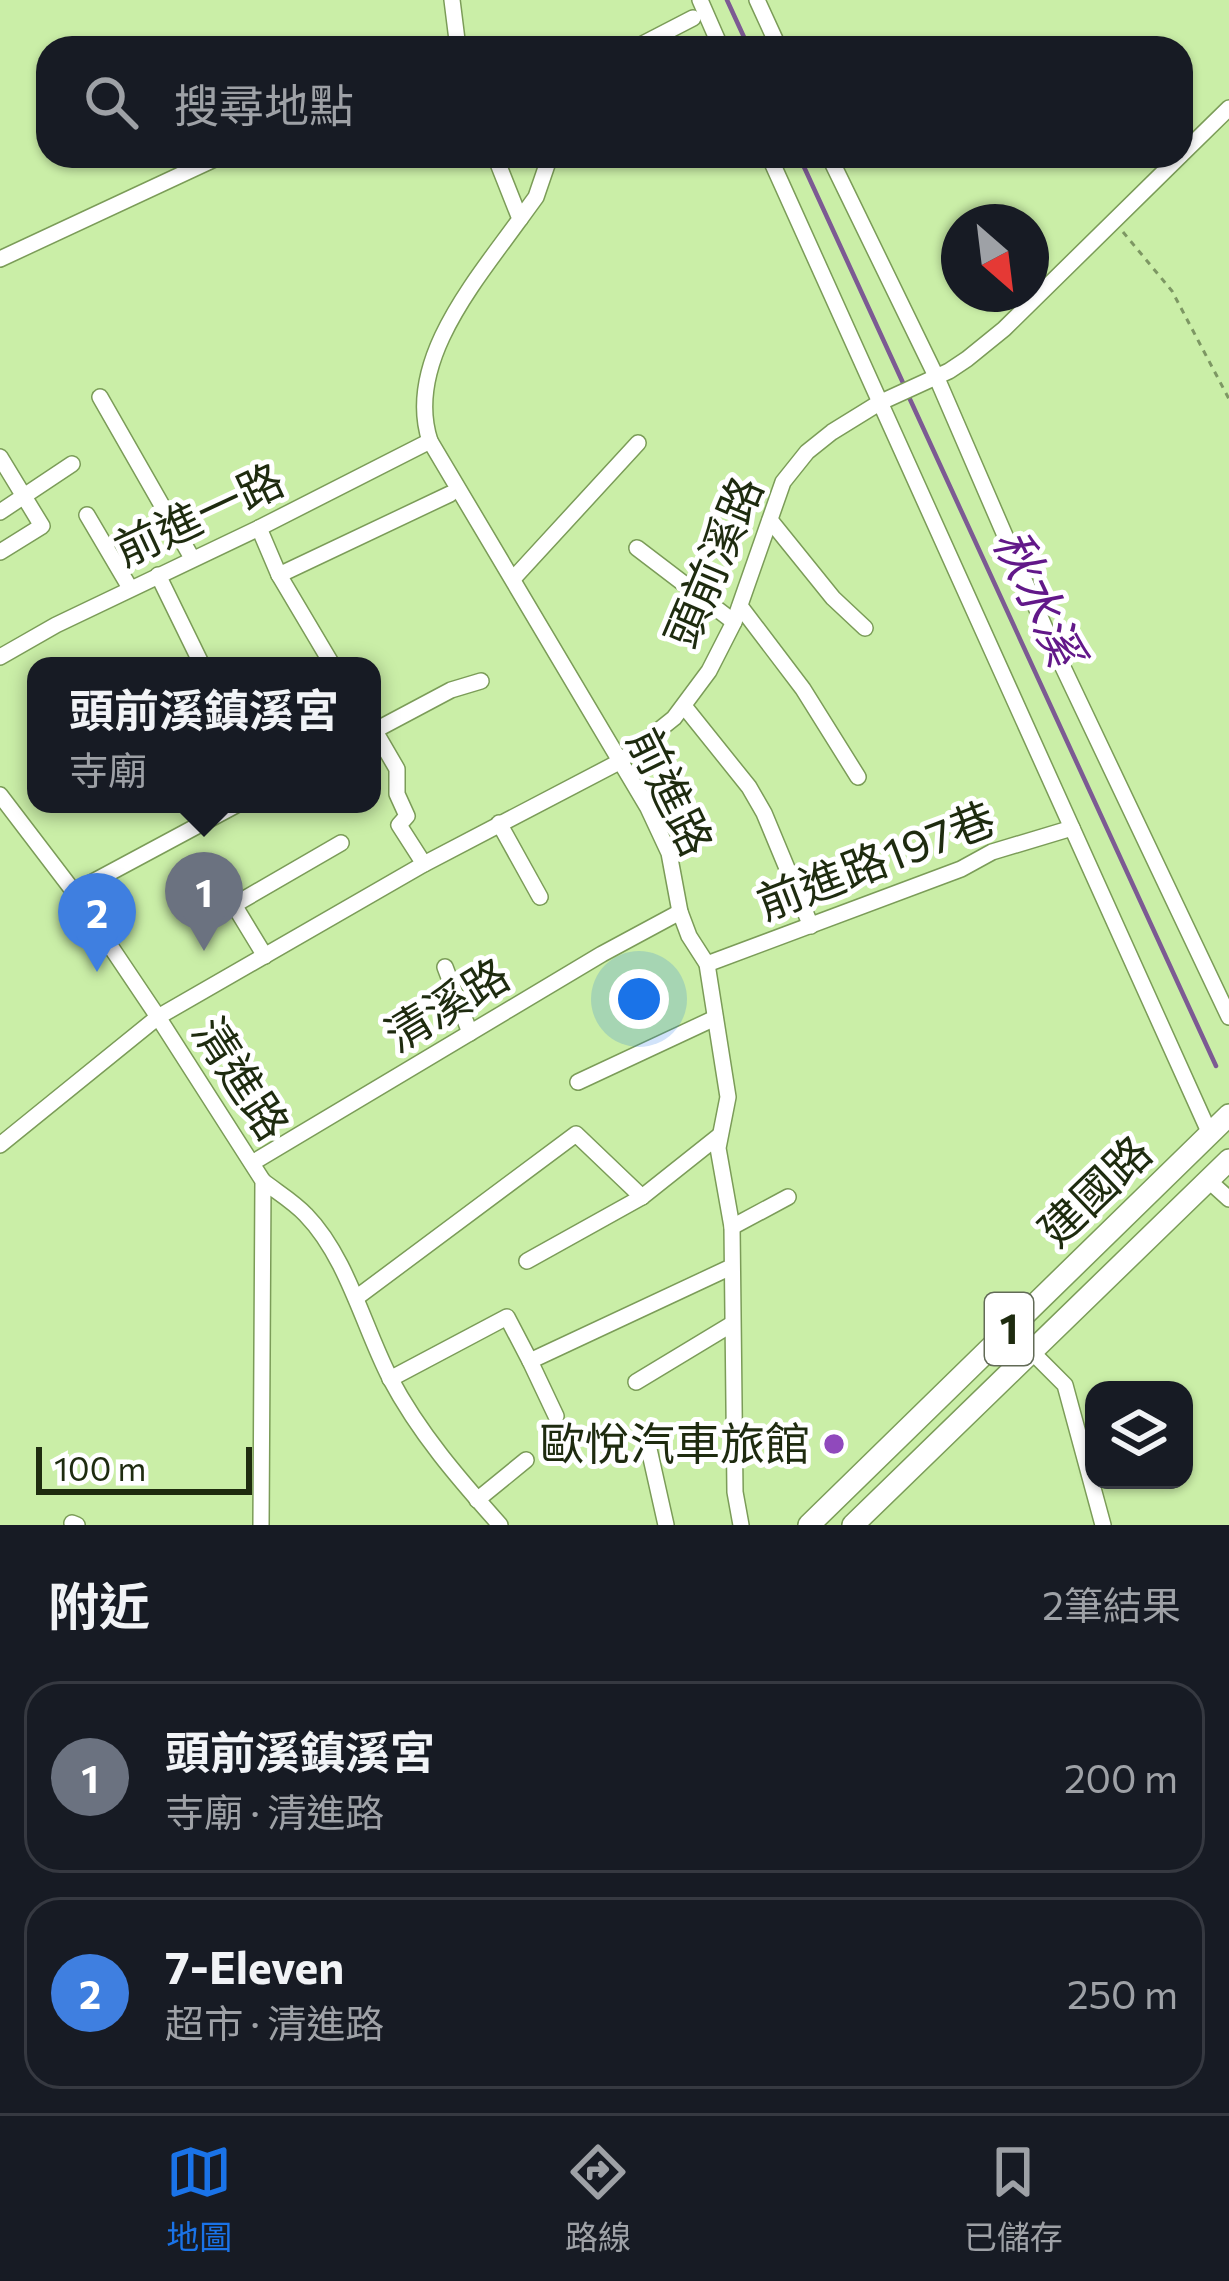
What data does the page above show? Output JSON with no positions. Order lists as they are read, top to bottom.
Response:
{
  "streets": {
    "main road": ["建國路", "1"],
    "street": [
      "前進一路",
      "頭前溪路",
      "前進路",
      "前進路197巷",
      "清溪路",
      "清進路"
    ]
  },
  "crossings": [
    ["前進一路", "前進路"],
    ["頭前溪路", "前進路"],
    ["頭前溪路", "清進路"],
    ["前進路", "前進路197巷"],
    ["前進路", "清溪路"],
    ["清溪路", "清進路"]
  ],
  "water": ["秋水溪"],
  "places": ["歐悅汽車旅館"],
  "scale_bar": "100 m",
  "north": "bottom right",
  "page": {
    "search": "搜尋地點",
    "popup": ["頭前溪鎮溪宮", "寺廟"],
    "pins": ["1", "2"],
    "scale": "100 m",
    "heading": ["附近", "2筆結果"],
    "list": [
      {
        "mark": "1",
        "name": "頭前溪鎮溪宮",
        "note": "寺廟 · 清進路",
        "value": "200 m"
      },
      {
        "mark": "2",
        "name": "7-Eleven",
        "note": "超市 · 清進路",
        "value": "250 m"
      }
    ],
    "nav": ["地圖", "路線", "已儲存"]
  }
}
